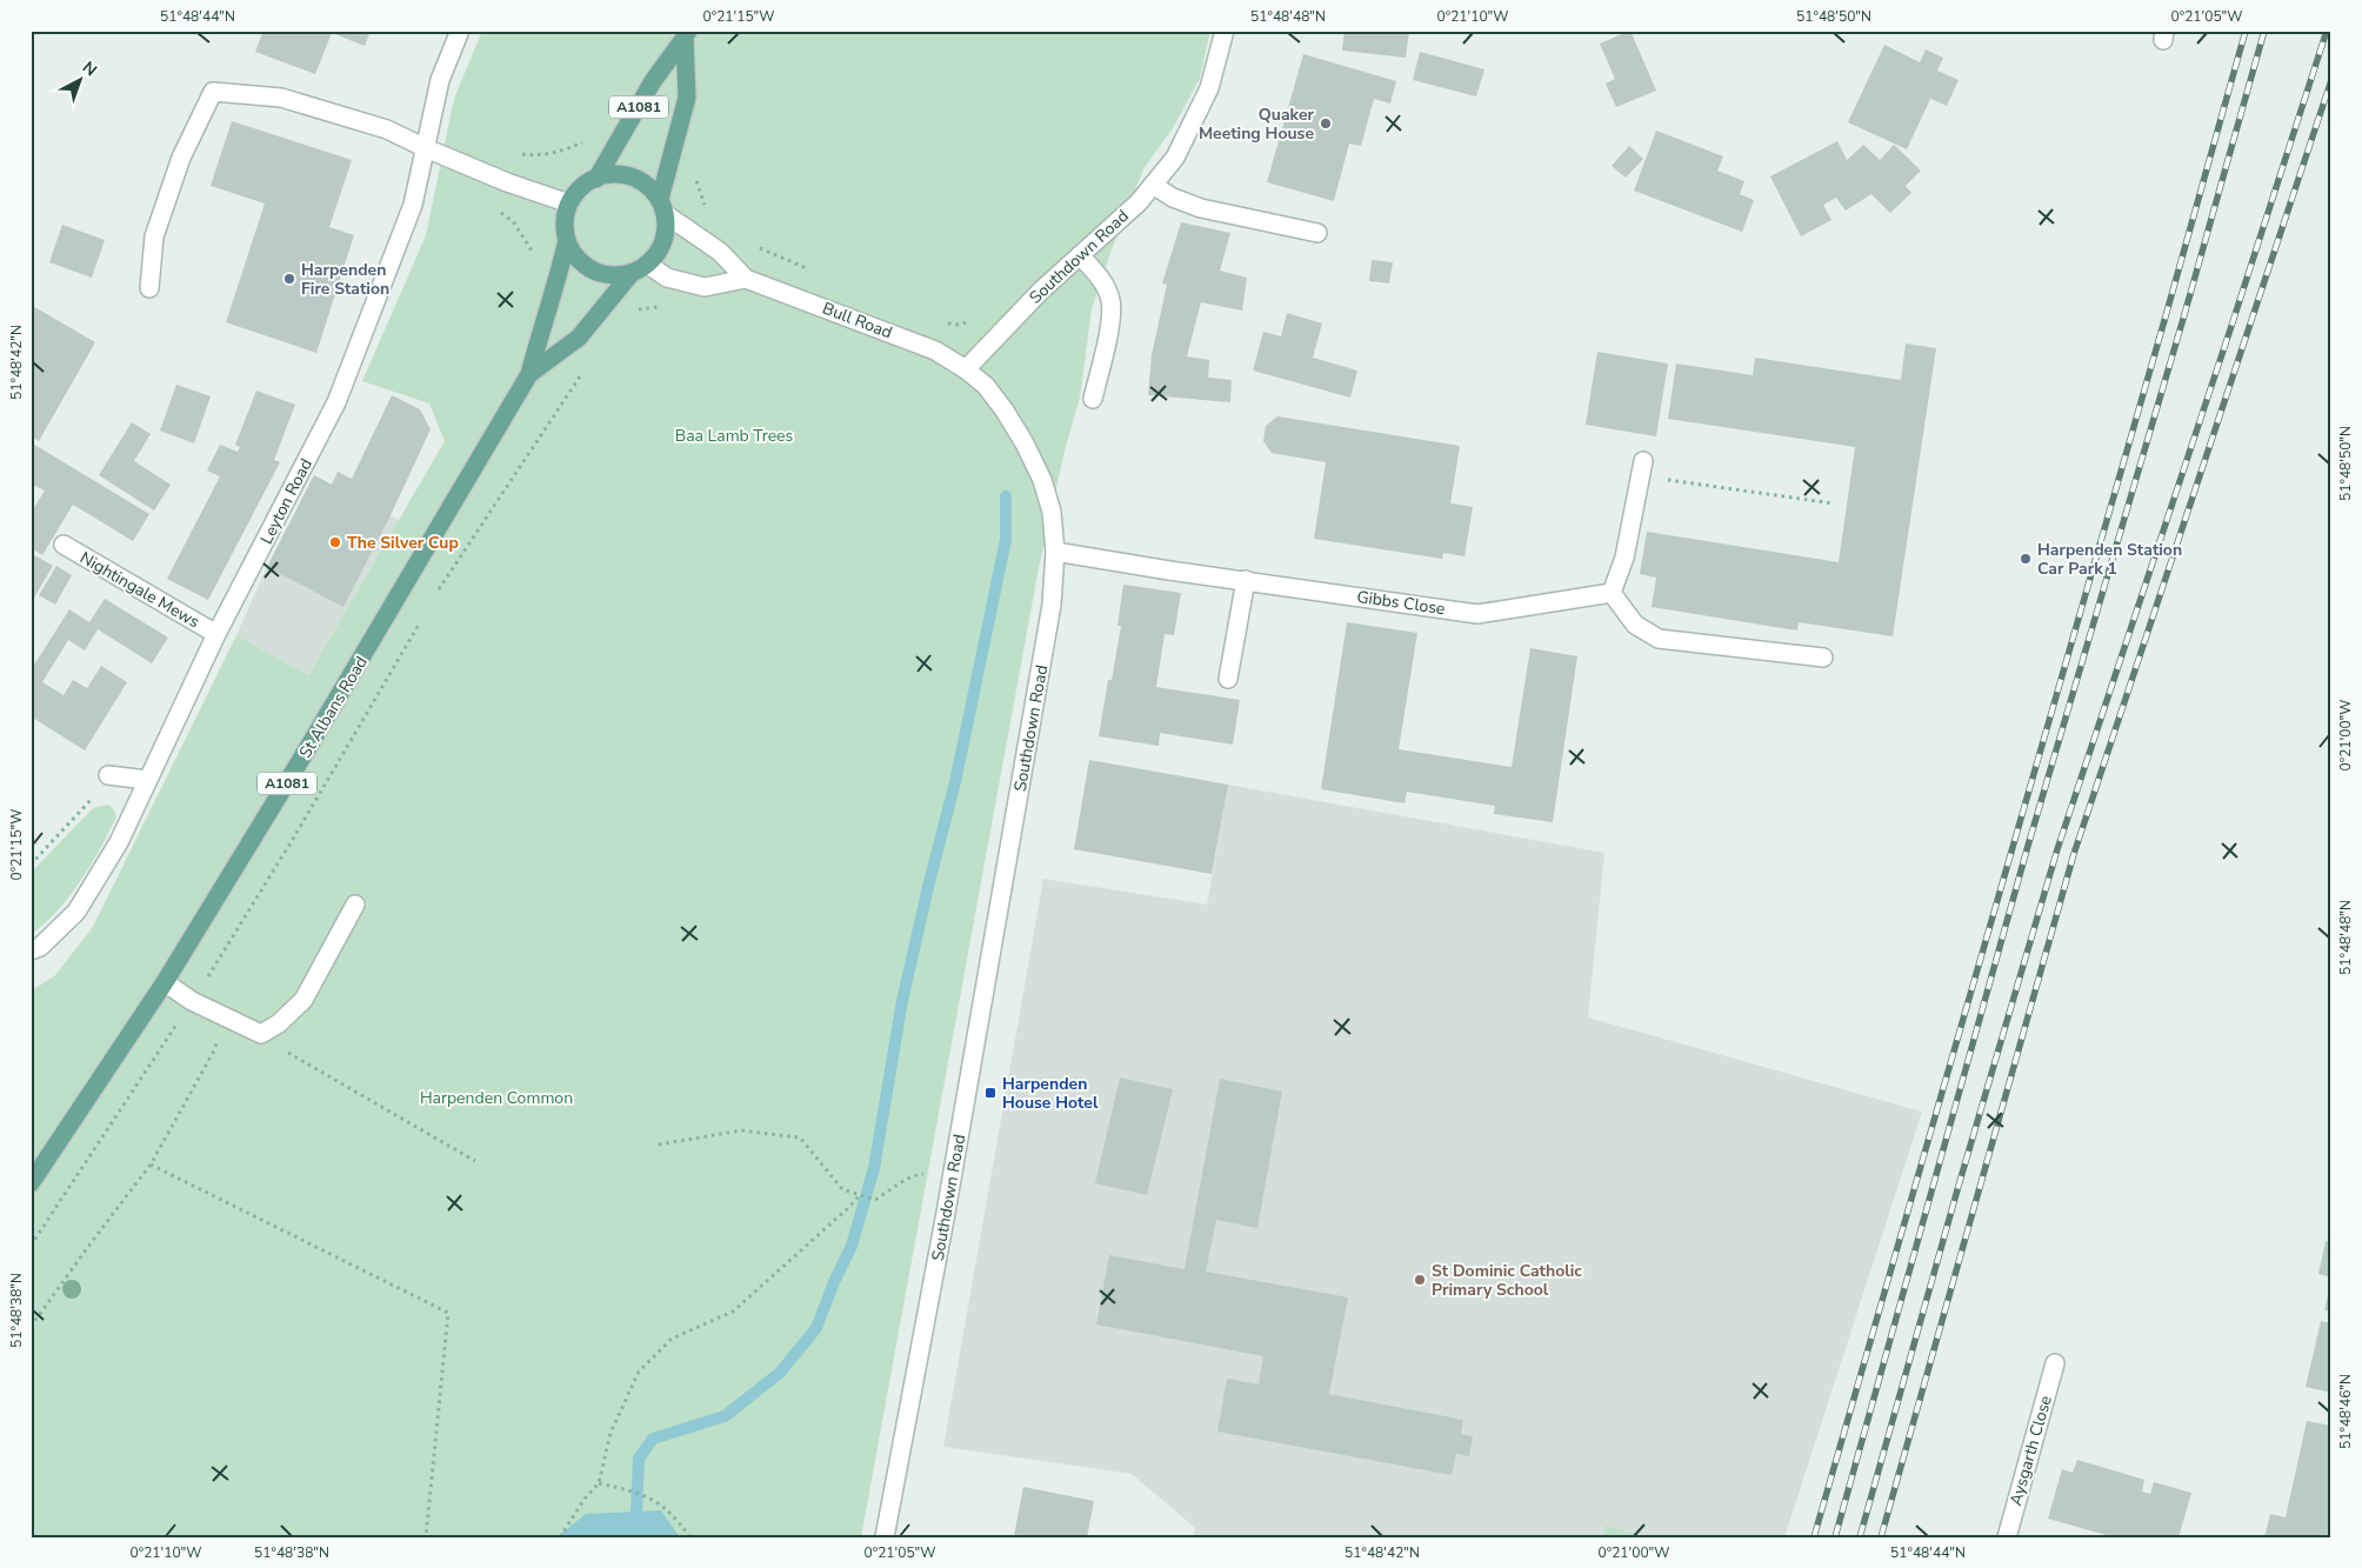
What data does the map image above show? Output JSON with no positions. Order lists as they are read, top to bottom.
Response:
{
  "streets": {
    "main road": ["A1081", "St Albans Road"],
    "street": [
      "Southdown Road",
      "Bull Road",
      "Leyton Road",
      "Nightingale Mews",
      "Gibbs Close",
      "Aysgarth Close"
    ]
  },
  "crossings": [
    ["A1081", "Bull Road"],
    ["A1081", "St Albans Road"],
    ["Southdown Road", "Bull Road"],
    ["Southdown Road", "Gibbs Close"],
    ["Bull Road", "St Albans Road"],
    ["Leyton Road", "Nightingale Mews"]
  ],
  "parks": ["Baa Lamb Trees", "Harpenden Common"],
  "places": {
    "other": [
      "Quaker Meeting House",
      "Harpenden Fire Station",
      "The Silver Cup",
      "Harpenden Station Car Park 1",
      "St Dominic Catholic Primary School"
    ],
    "transit": ["Harpenden House Hotel"]
  },
  "north": "top right",
  "coordinates": [
    "51°48'44\"N",
    "0°21'15\"W",
    "51°48'48\"N",
    "0°21'10\"W",
    "51°48'50\"N",
    "0°21'05\"W",
    "51°48'42\"N",
    "0°21'00\"W",
    "51°48'38\"N",
    "51°48'46\"N"
  ]
}
